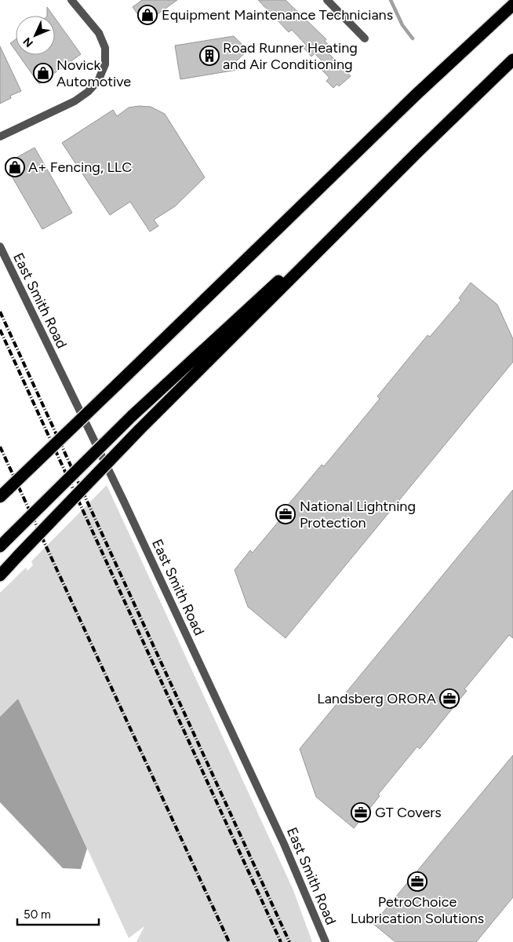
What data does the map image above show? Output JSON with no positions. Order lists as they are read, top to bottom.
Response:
{
  "streets": {
    "street": ["East Smith Road"]
  },
  "places": {
    "shop": ["Equipment Maintenance Technicians", "Novick Automotive", "A+ Fencing, LLC"],
    "building": ["Road Runner Heating and Air Conditioning"],
    "office": [
      "National Lightning Protection",
      "Landsberg ORORA",
      "GT Covers",
      "PetroChoice Lubrication Solutions"
    ]
  },
  "scale_bar": "50 m",
  "north": "bottom left"
}
